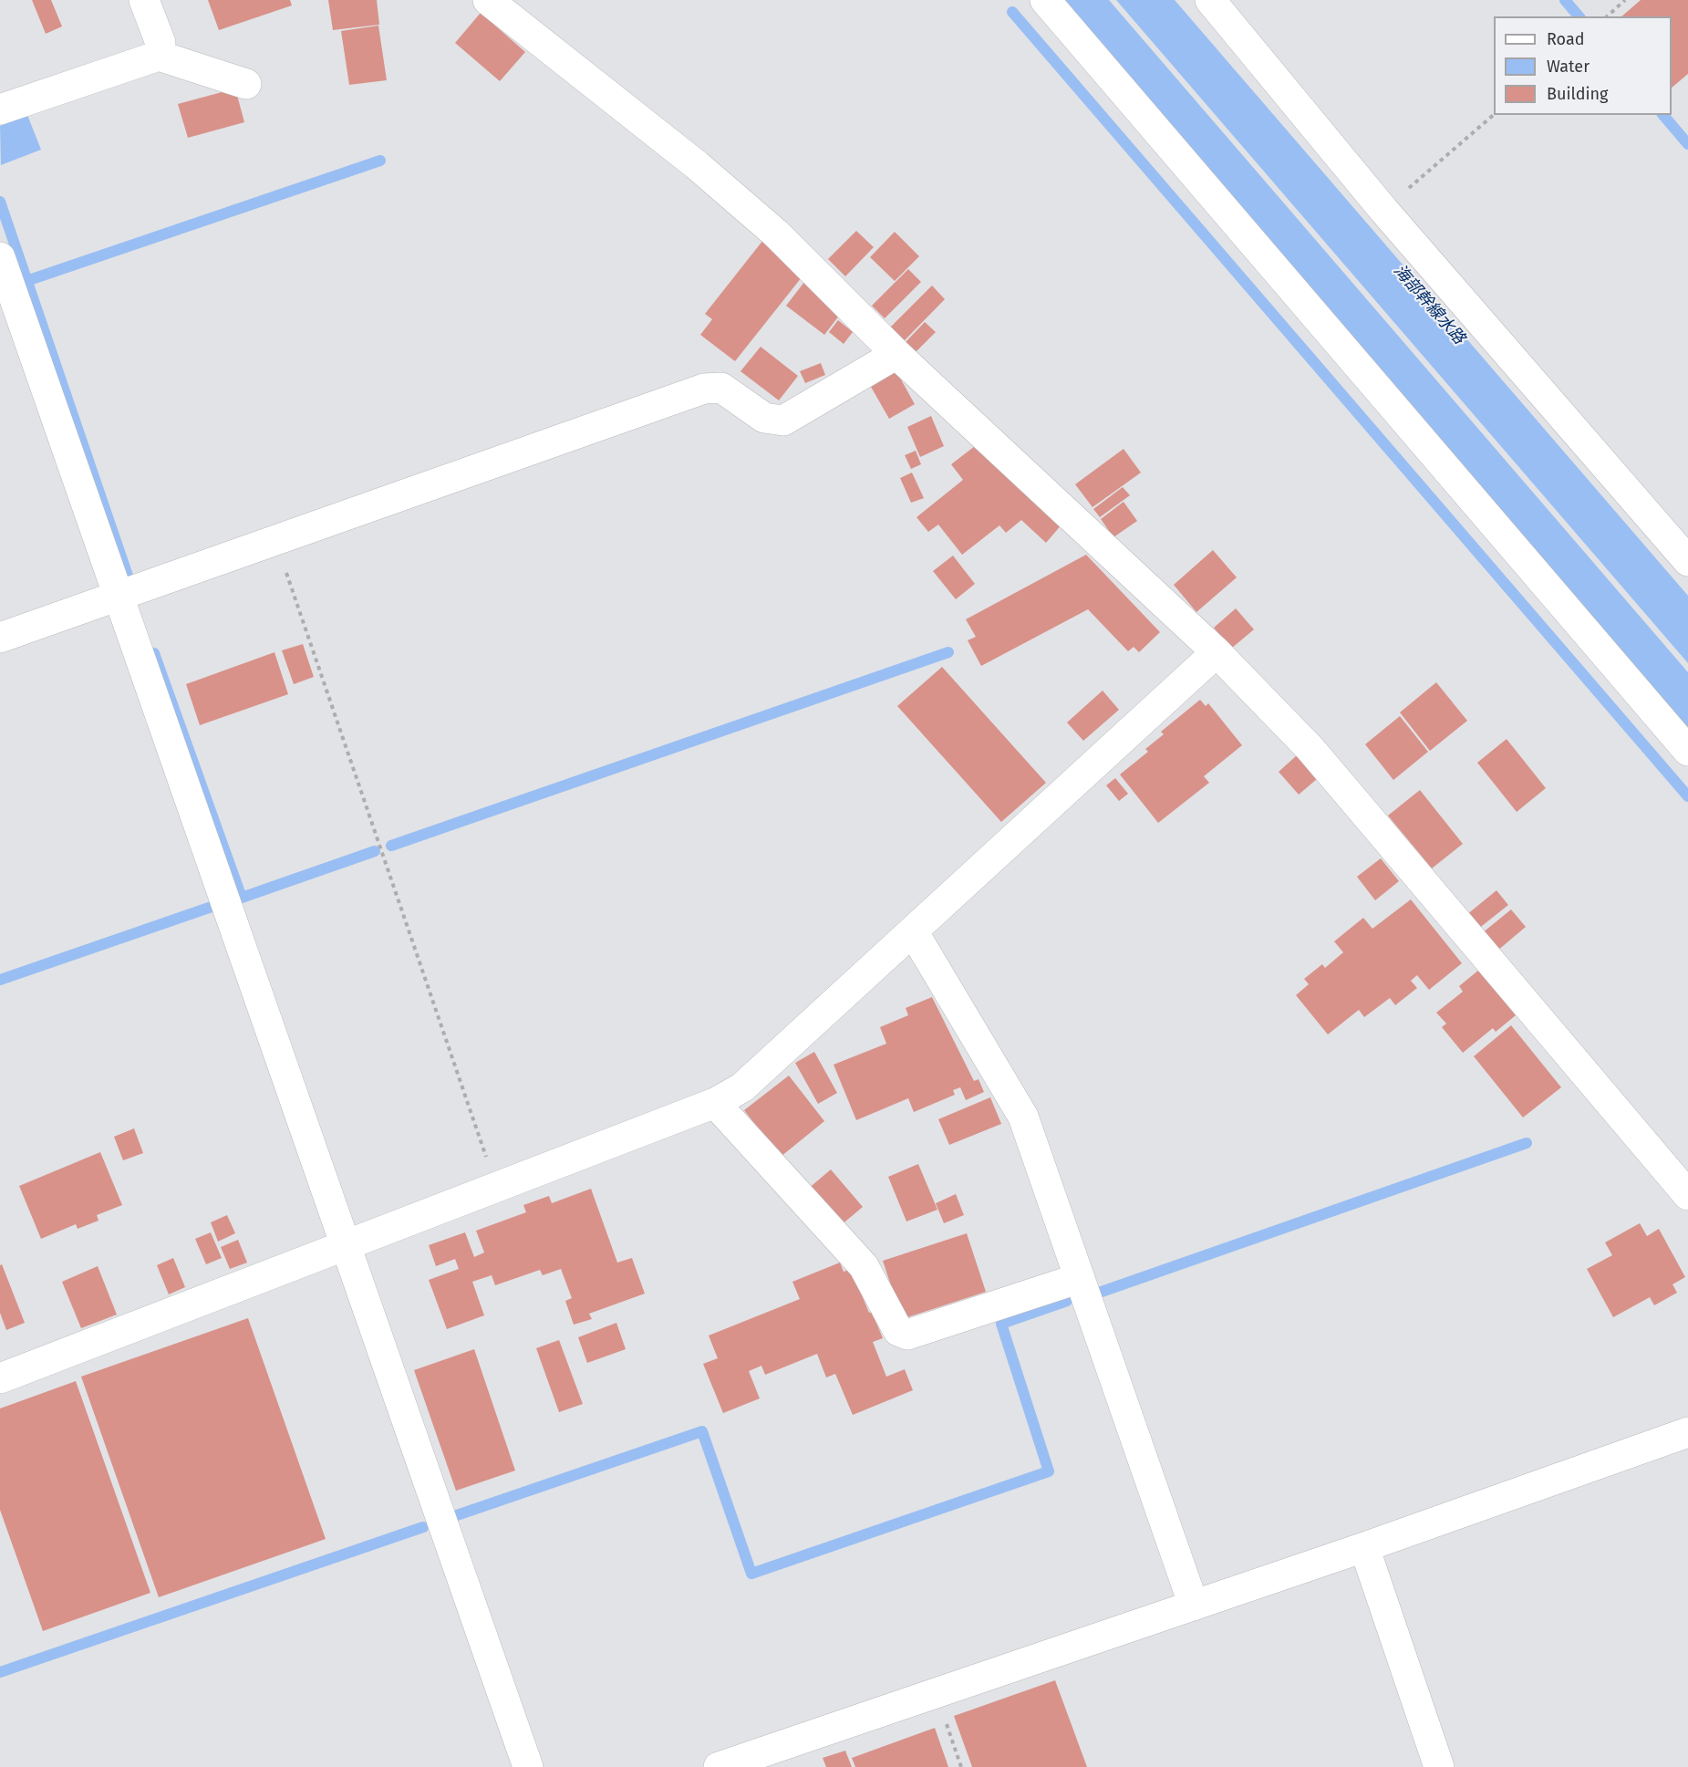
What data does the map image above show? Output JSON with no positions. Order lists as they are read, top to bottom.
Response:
{
  "water": ["海部幹線水路"],
  "legend": ["Road", "Water", "Building"]
}
